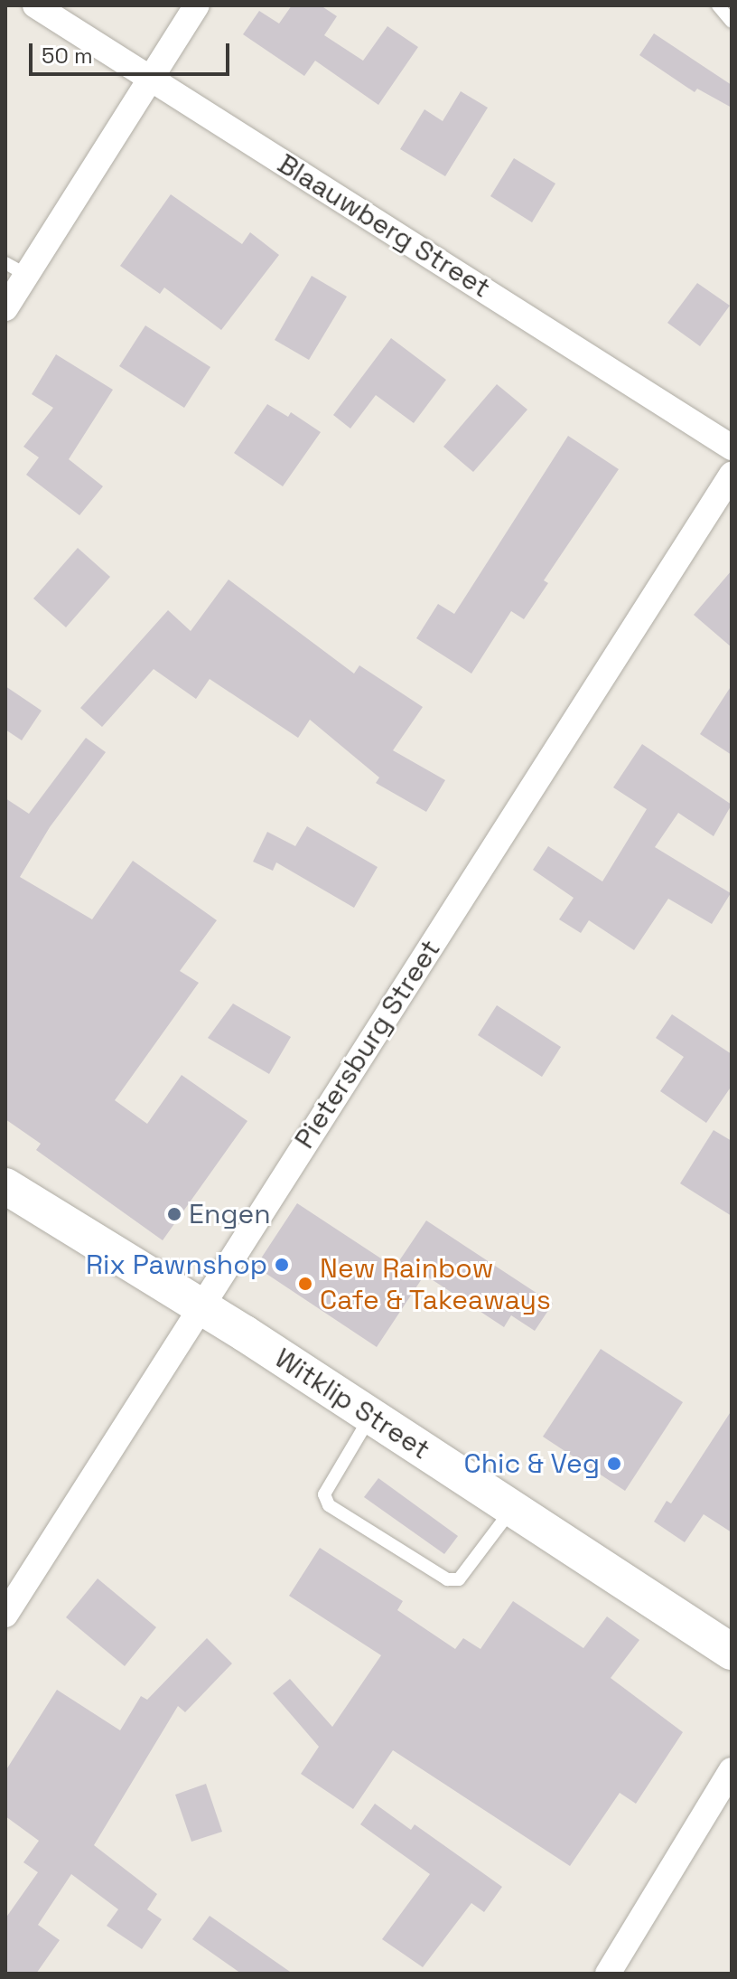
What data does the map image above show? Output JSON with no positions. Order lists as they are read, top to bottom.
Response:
{
  "streets": {
    "main road": ["Witklip Street"],
    "street": ["Blaauwberg Street", "Pietersburg Street"]
  },
  "crossings": [
    ["Pietersburg Street", "Witklip Street"]
  ],
  "places": [
    "Engen",
    "Rix Pawnshop",
    "New Rainbow Cafe & Takeaways",
    "Chic & Veg"
  ],
  "scale_bar": "50 m"
}
